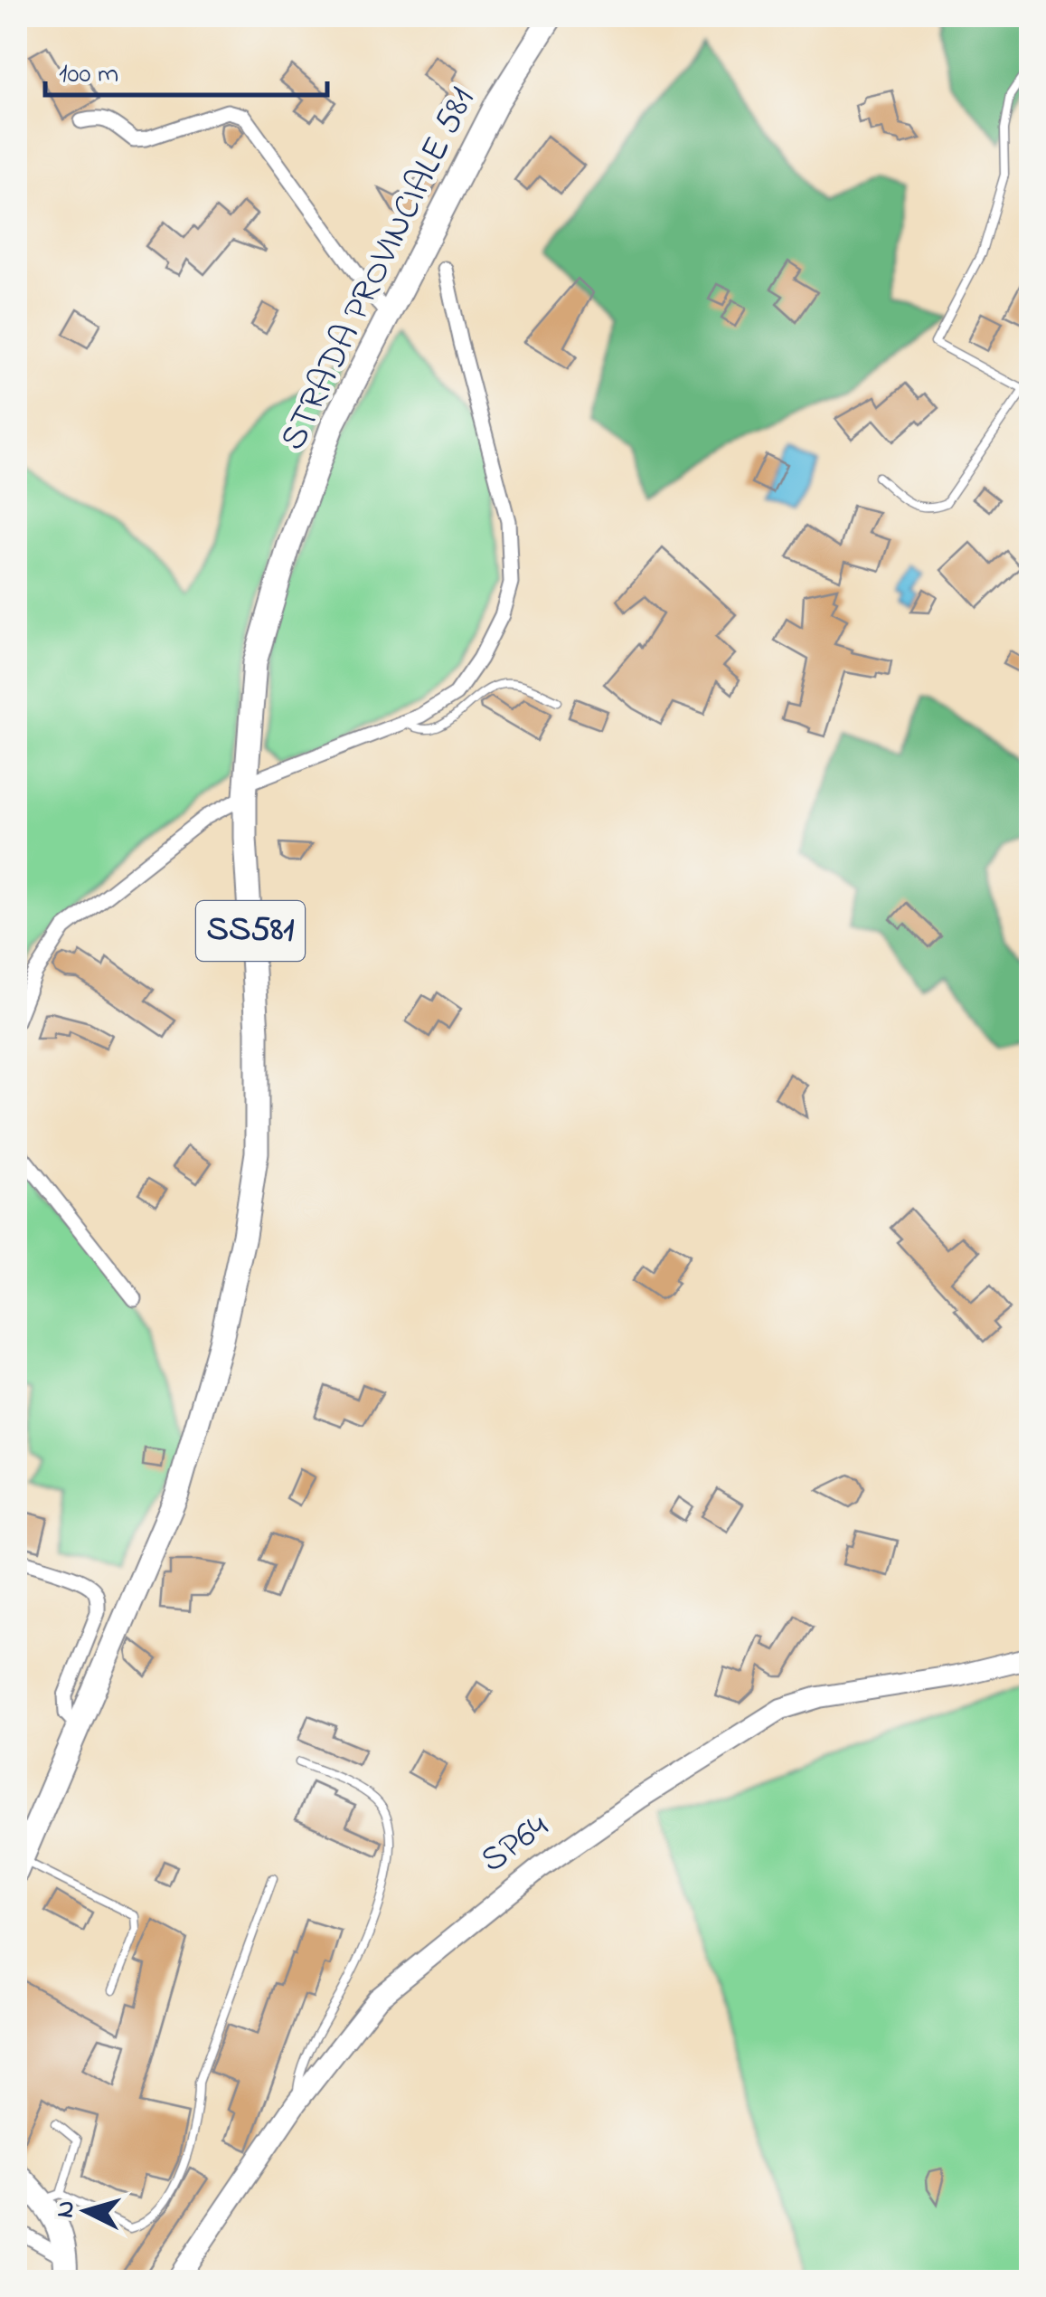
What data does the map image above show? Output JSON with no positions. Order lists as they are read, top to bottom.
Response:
{
  "streets": {
    "main road": ["STRADA PROVINCIALE 581", "SS581"],
    "street": ["SP64"]
  },
  "scale_bar": "100 m",
  "north": "left"
}
